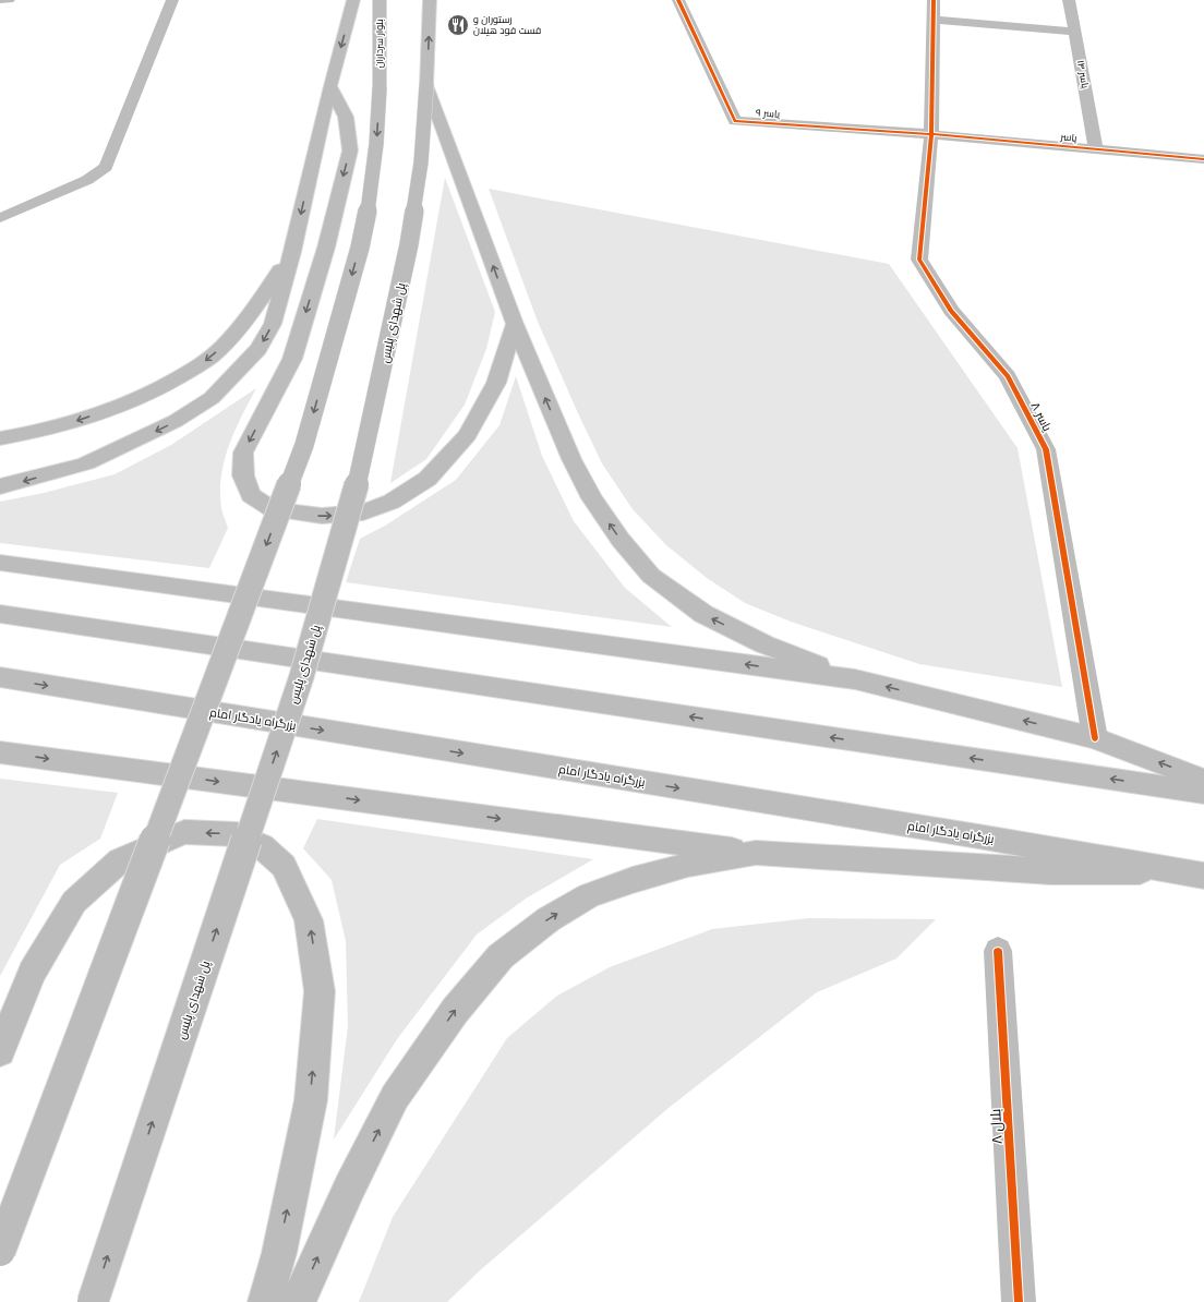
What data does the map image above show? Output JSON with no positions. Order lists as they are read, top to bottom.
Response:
{
  "streets": {
    "main road": [
      "بلوار سرداران",
      "یاسر ۱۴",
      "یاسر ۹",
      "یاسر",
      "پل شهدای پلیس",
      "یاسر ۸",
      "بزرگراه یادگار امام",
      "بلال ۸"
    ]
  },
  "crossings": [
    ["یاسر ۱۴", "یاسر"],
    ["یاسر ۹", "یاسر"],
    ["یاسر ۹", "یاسر ۸"],
    ["یاسر", "یاسر ۸"]
  ],
  "one_way": ["بلوار سرداران", "پل شهدای پلیس"],
  "places": {
    "restaurant": ["رستوران و فست فود هیلان"]
  }
}
